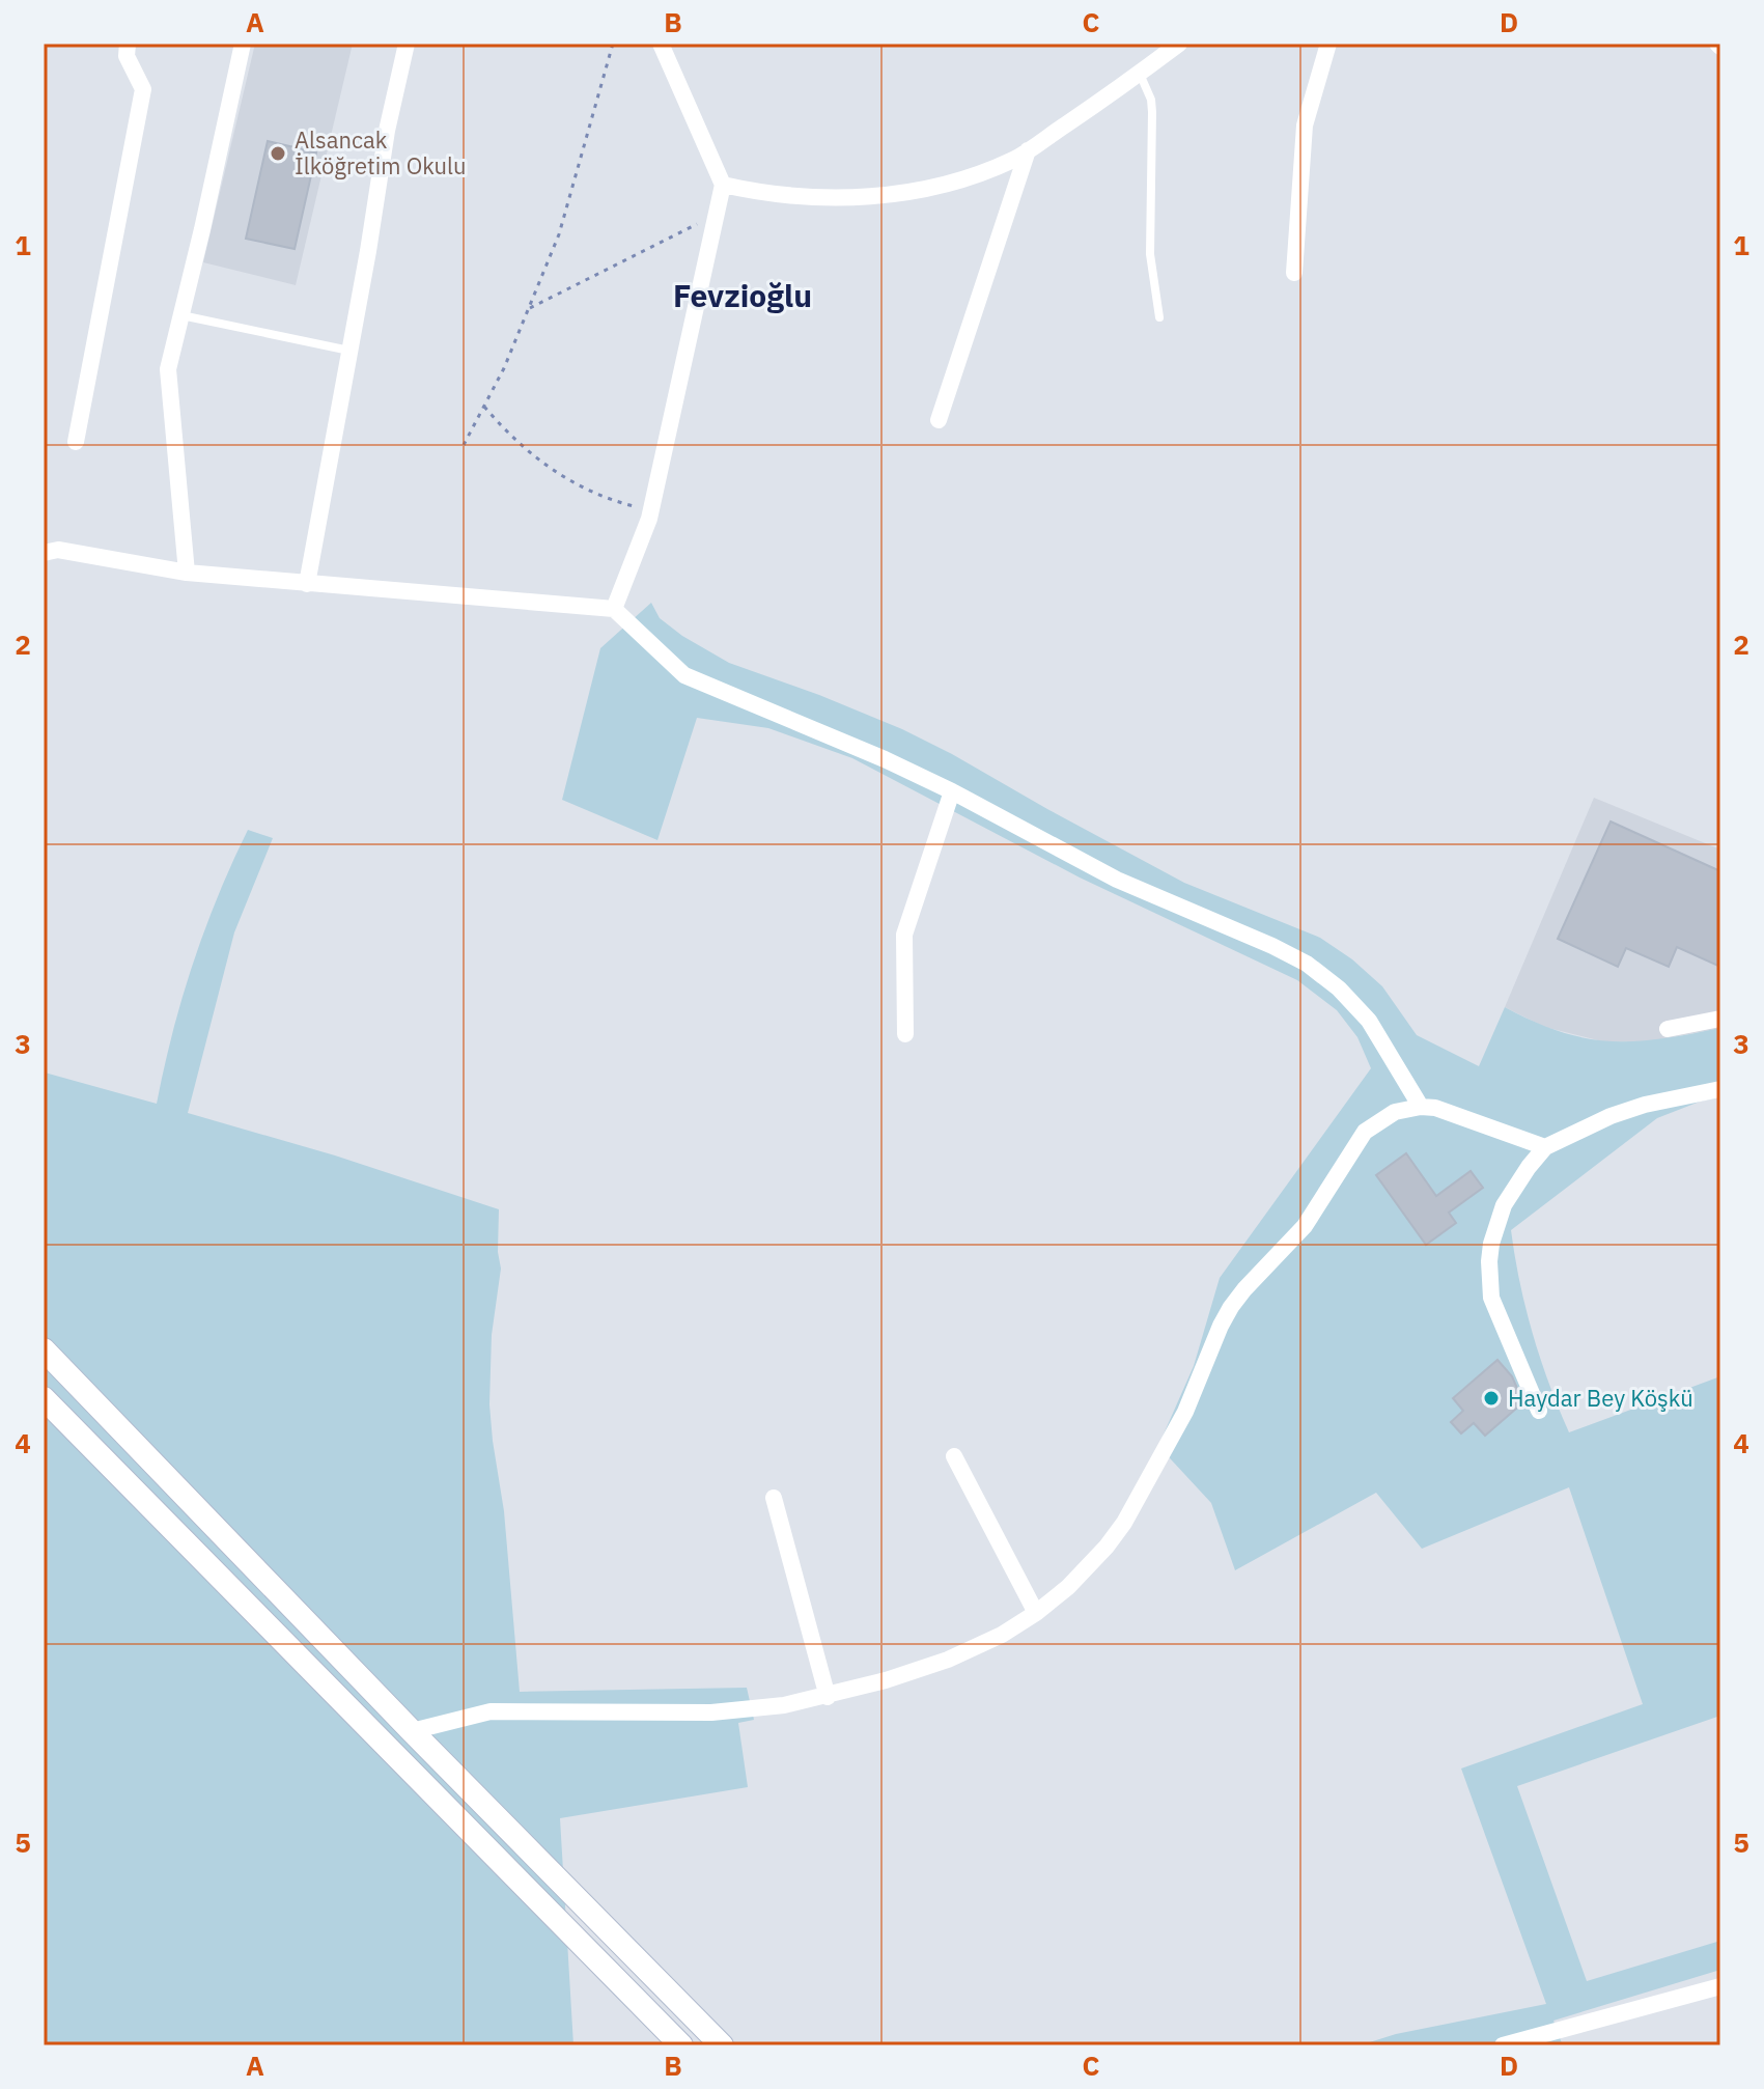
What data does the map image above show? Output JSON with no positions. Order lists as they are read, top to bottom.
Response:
{
  "districts": ["Fevzioğlu"],
  "places": ["Alsancak İlköğretim Okulu", "Haydar Bey Köşkü"],
  "grid": {
    "columns": [
      "A",
      "B",
      "C",
      "D"
    ],
    "rows": [
      "1",
      "2",
      "3",
      "4",
      "5"
    ]
  }
}
